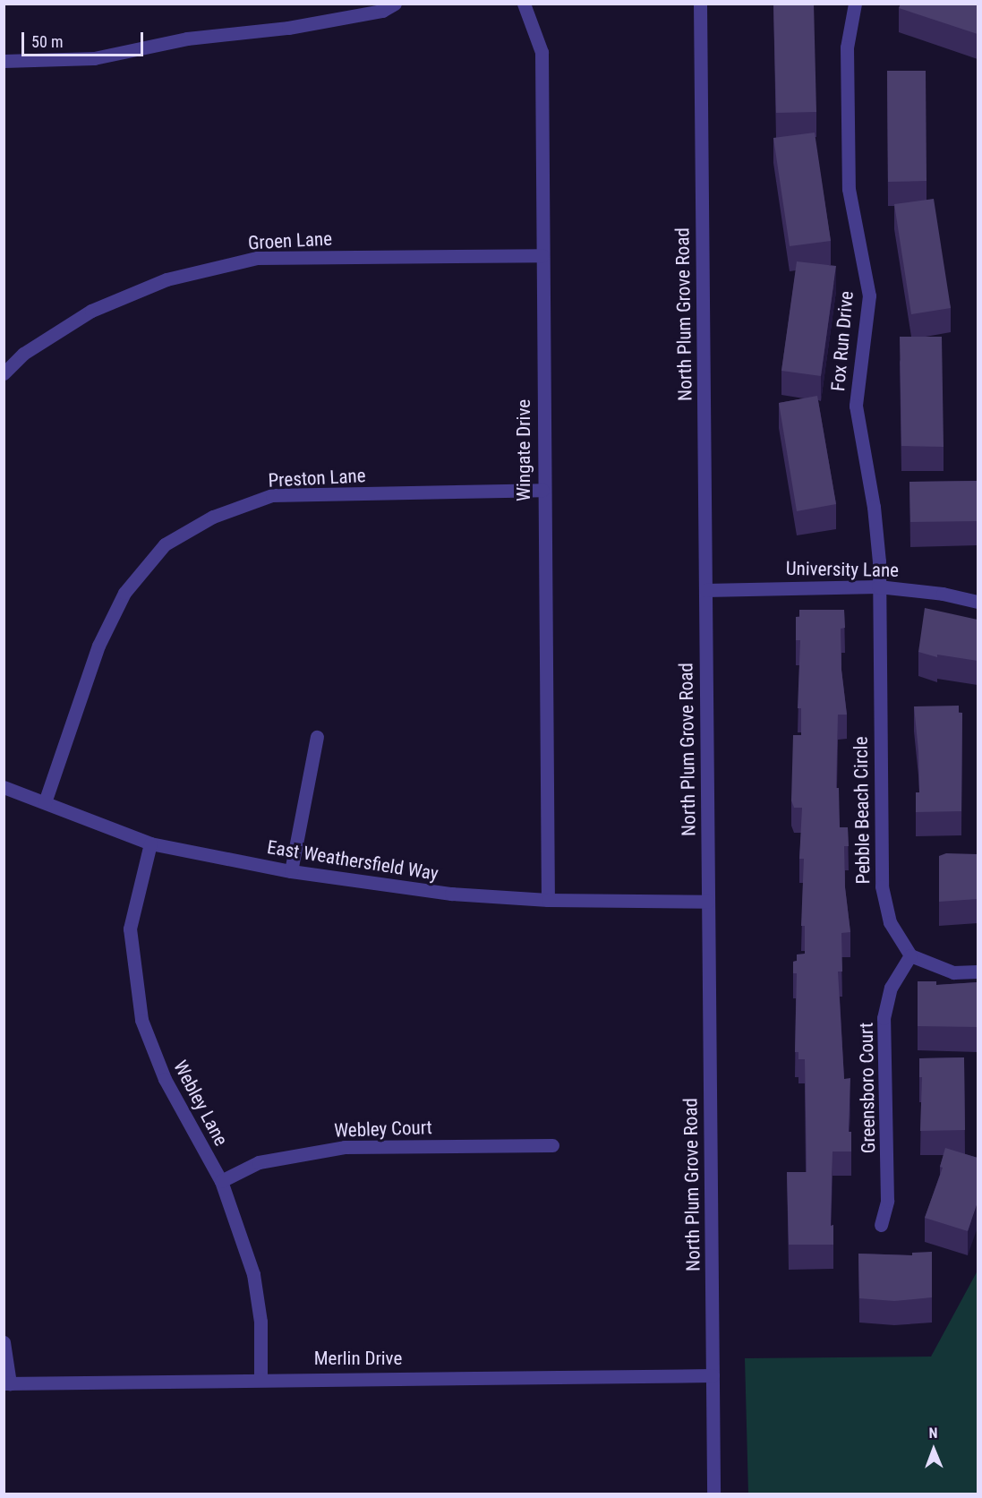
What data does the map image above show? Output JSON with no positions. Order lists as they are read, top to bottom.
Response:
{
  "streets": {
    "street": [
      "Groen Lane",
      "North Plum Grove Road",
      "Fox Run Drive",
      "Wingate Drive",
      "Preston Lane",
      "University Lane",
      "Pebble Beach Circle",
      "East Weathersfield Way",
      "Greensboro Court",
      "Webley Lane",
      "Webley Court",
      "Merlin Drive"
    ]
  },
  "crossings": [
    ["Groen Lane", "Wingate Drive"],
    ["North Plum Grove Road", "University Lane"],
    ["North Plum Grove Road", "East Weathersfield Way"],
    ["North Plum Grove Road", "Merlin Drive"],
    ["Fox Run Drive", "University Lane"],
    ["Fox Run Drive", "Pebble Beach Circle"],
    ["Wingate Drive", "Preston Lane"],
    ["Wingate Drive", "East Weathersfield Way"],
    ["Preston Lane", "East Weathersfield Way"],
    ["University Lane", "Pebble Beach Circle"],
    ["Pebble Beach Circle", "Greensboro Court"],
    ["East Weathersfield Way", "Webley Lane"],
    ["Webley Lane", "Webley Court"],
    ["Webley Lane", "Merlin Drive"]
  ],
  "scale_bar": "50 m",
  "north": "top"
}
